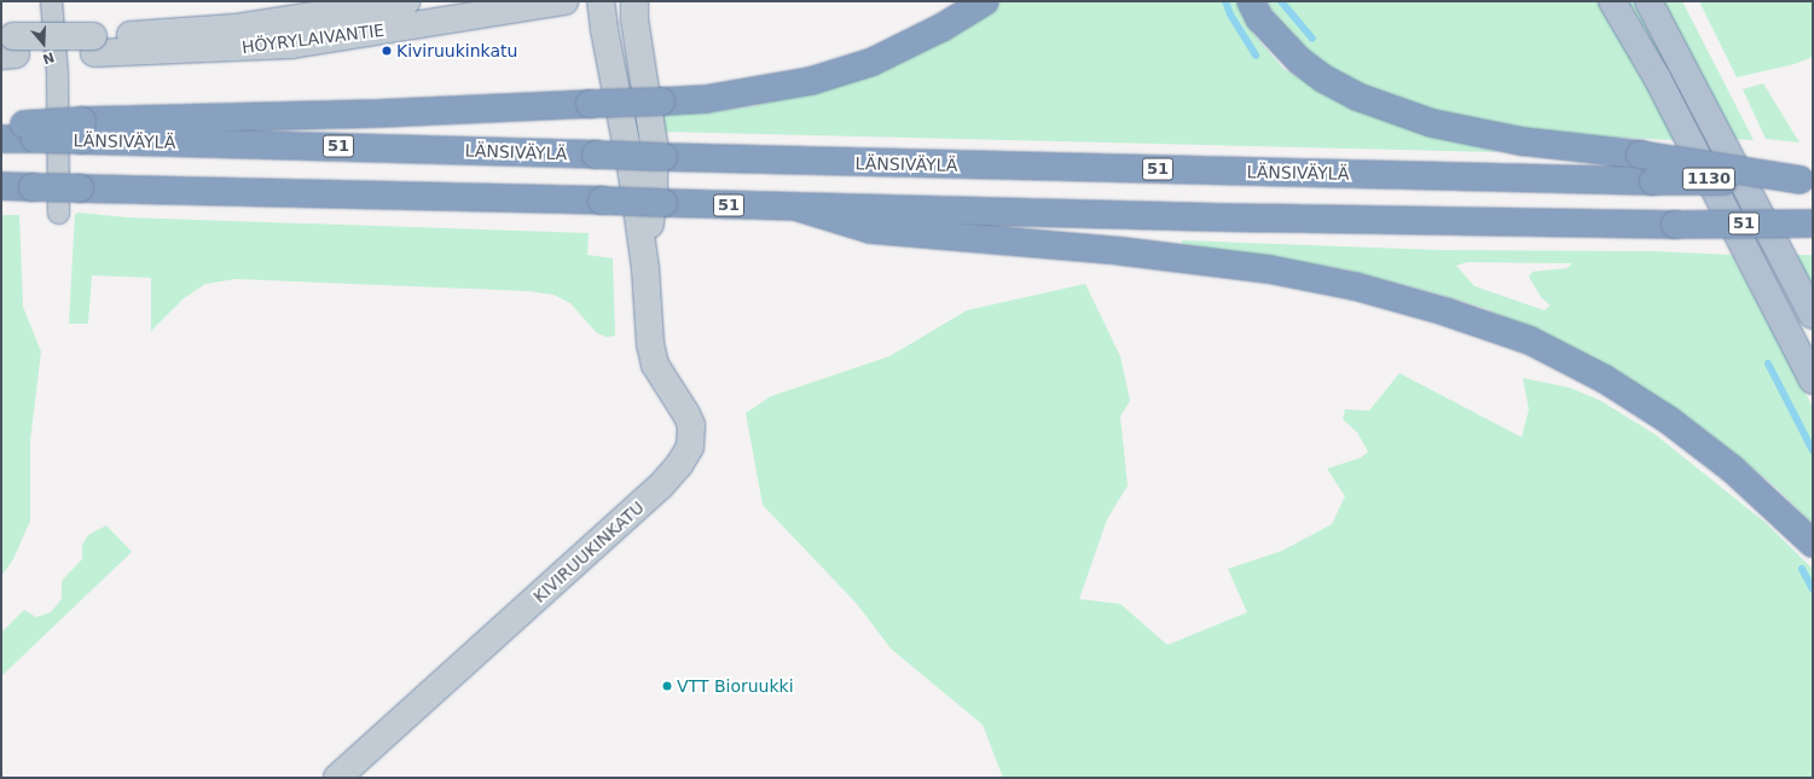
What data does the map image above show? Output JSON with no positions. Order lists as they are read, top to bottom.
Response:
{
  "streets": {
    "highway": ["LÄNSIVÄYLÄ", "51"],
    "main road": ["1130"],
    "street": ["HÖYRYLAIVANTIE", "KIVIRUUKINKATU"]
  },
  "places": ["Kiviruukinkatu", "VTT Bioruukki"],
  "north": "bottom"
}
